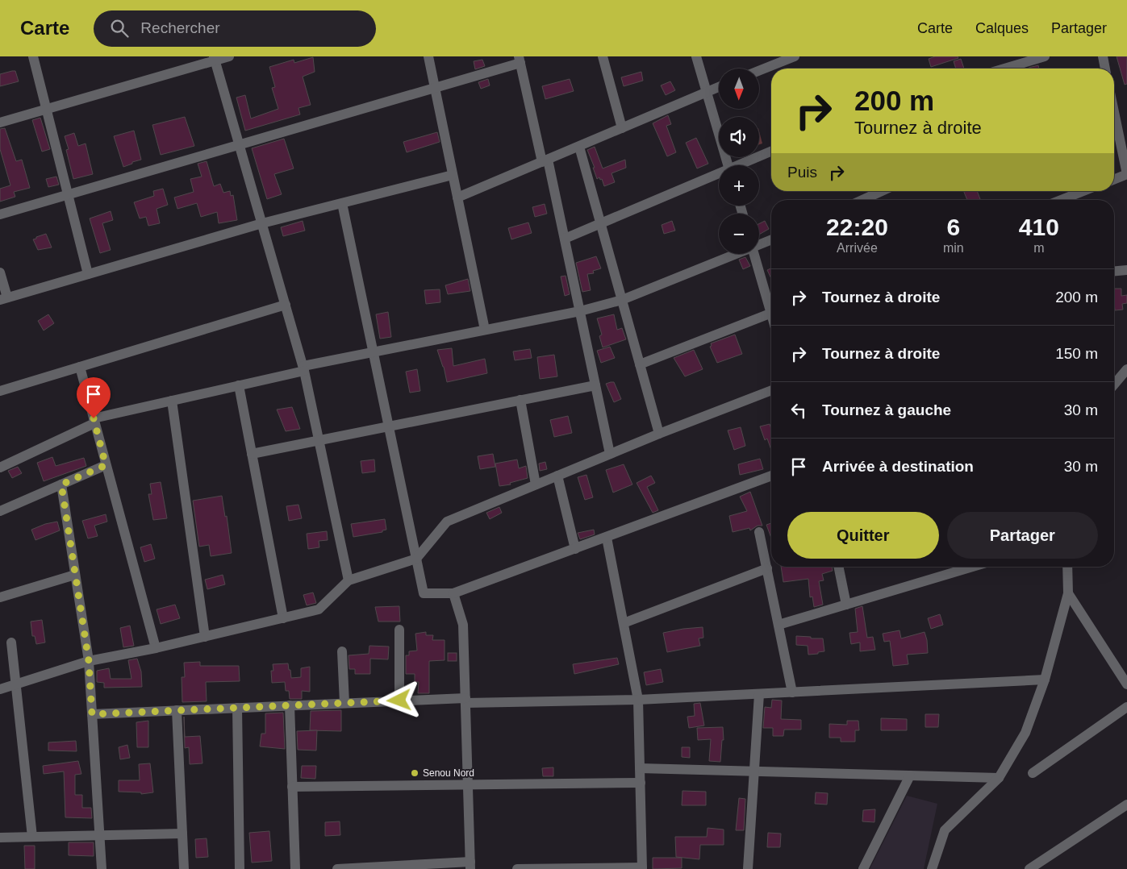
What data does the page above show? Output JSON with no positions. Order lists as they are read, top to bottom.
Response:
{
  "places": ["Senou Nord"],
  "north": "bottom",
  "page": {
    "header": "Carte",
    "search": "Rechercher",
    "nav": ["Carte", "Calques", "Partager"],
    "map_buttons": ["+", "−"],
    "turn": ["200 m", "Tournez à droite"],
    "then": "Puis",
    "eta": [
      "22:20",
      "Arrivée",
      "6",
      "min",
      "410",
      "m"
    ],
    "list": [
      {
        "name": "Tournez à droite",
        "value": "200 m"
      },
      {
        "name": "Tournez à droite",
        "value": "150 m"
      },
      {
        "name": "Tournez à gauche",
        "value": "30 m"
      },
      {
        "name": "Arrivée à destination",
        "value": "30 m"
      }
    ],
    "buttons": ["Quitter", "Partager"]
  }
}
